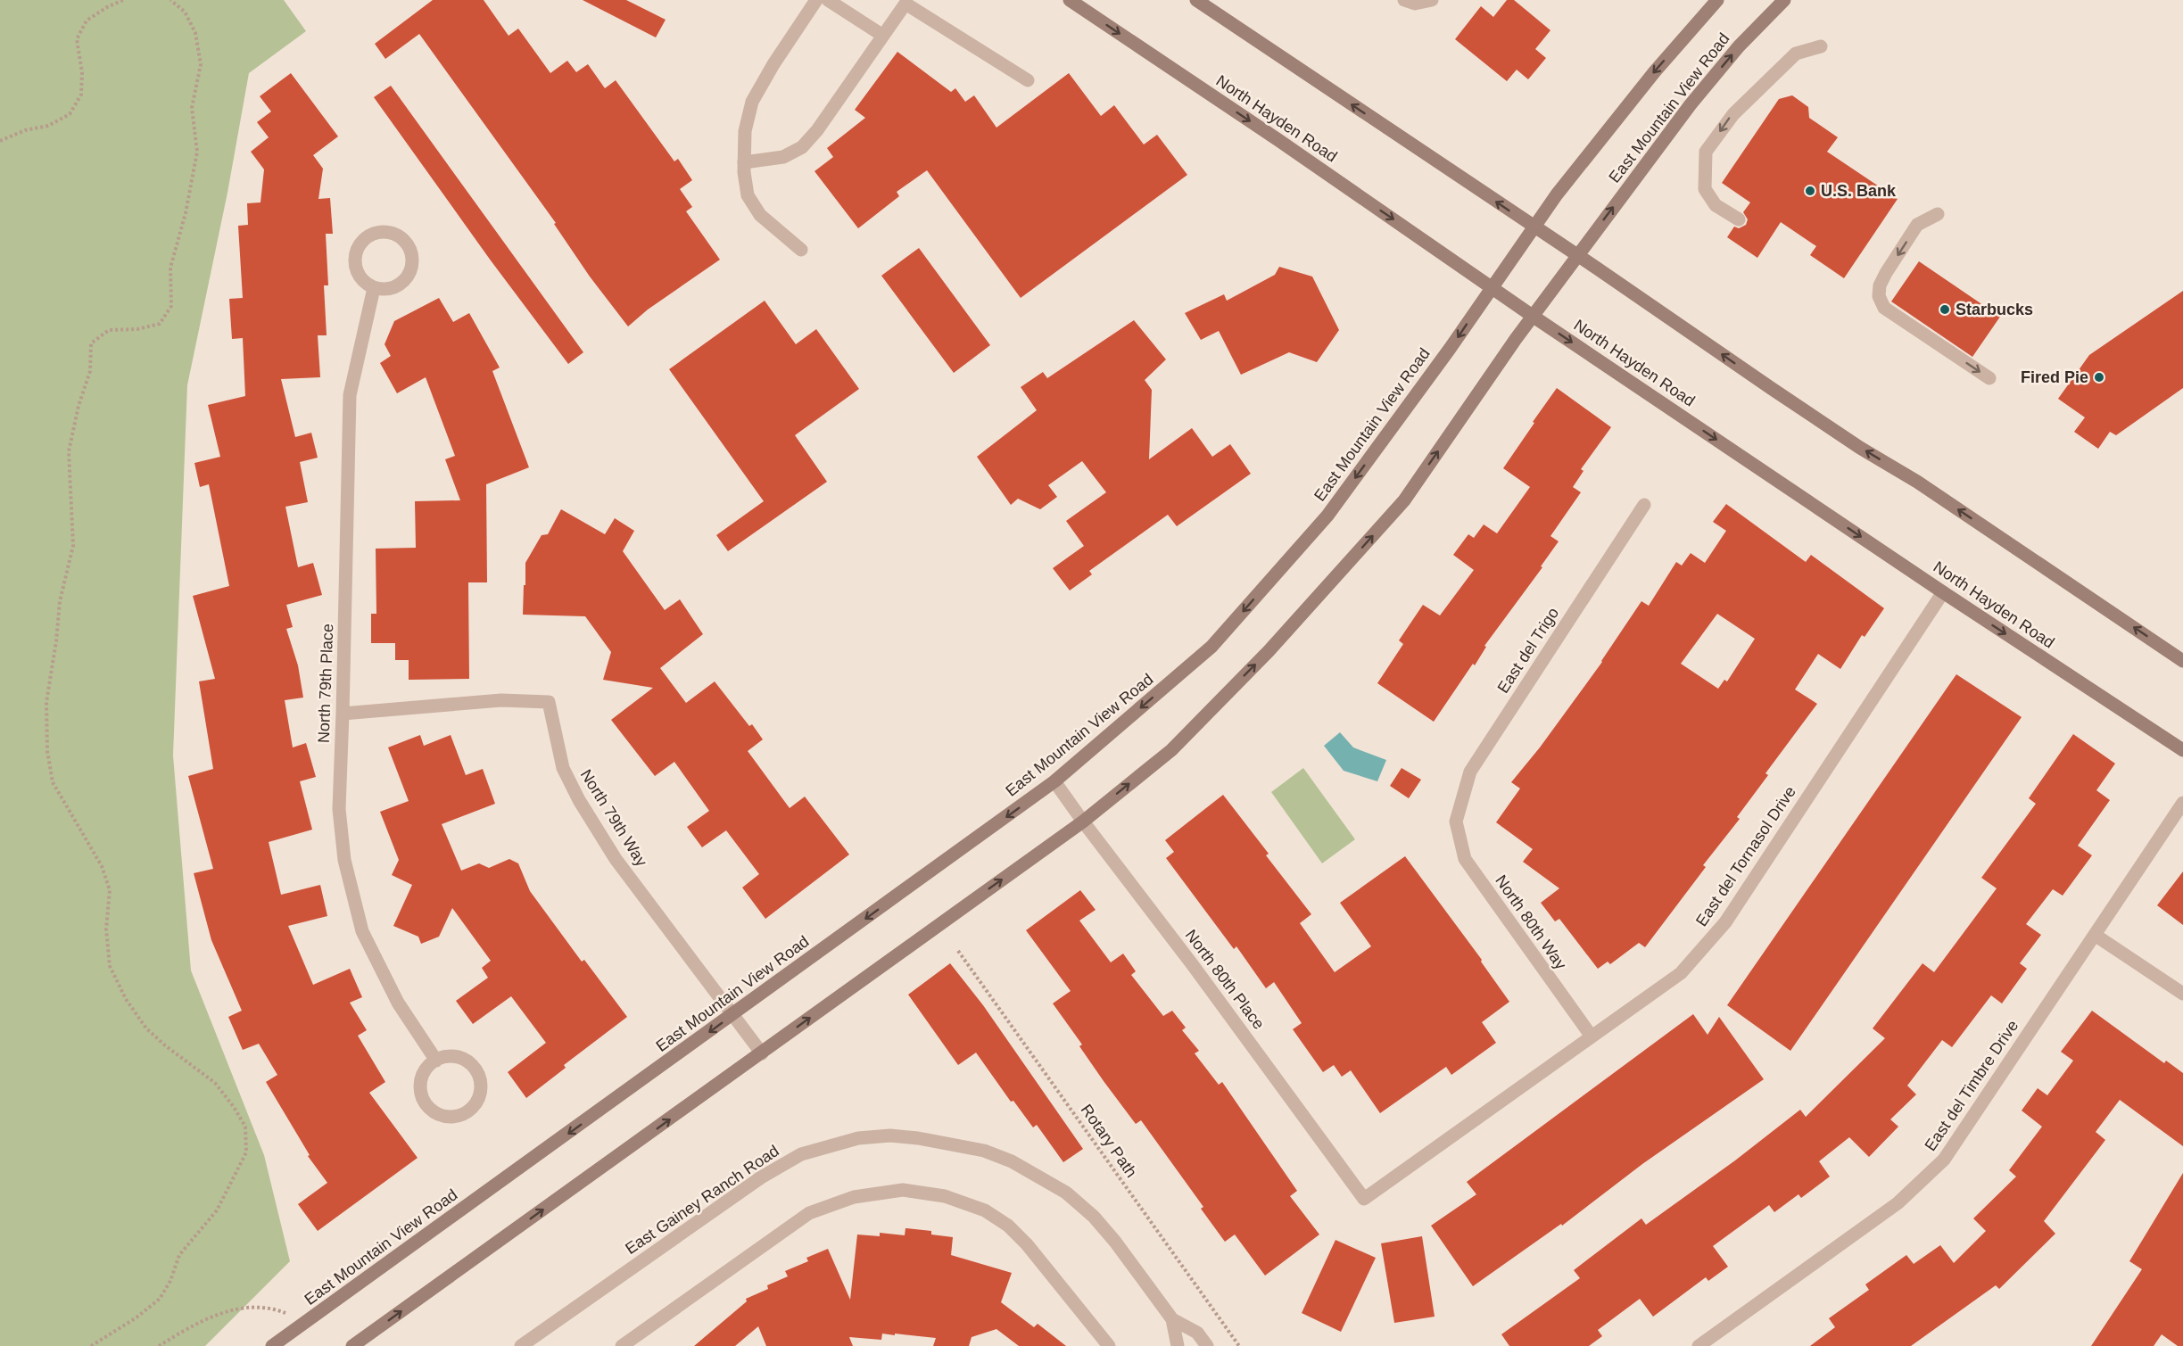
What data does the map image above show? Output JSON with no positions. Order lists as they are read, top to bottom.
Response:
{
  "streets": {
    "main road": ["East Mountain View Road", "North Hayden Road"],
    "street": [
      "East del Trigo",
      "North 79th Place",
      "North 79th Way",
      "East del Tornasol Drive",
      "North 80th Way",
      "North 80th Place",
      "East del Timbre Drive",
      "East Gainey Ranch Road"
    ],
    "path": ["Rotary Path"]
  },
  "crossings": [
    ["East Mountain View Road", "North Hayden Road"],
    ["East Mountain View Road", "North 79th Way"],
    ["East Mountain View Road", "North 80th Place"],
    ["North Hayden Road", "East del Tornasol Drive"],
    ["East del Trigo", "North 80th Way"],
    ["North 79th Place", "North 79th Way"],
    ["East del Tornasol Drive", "North 80th Way"],
    ["East del Tornasol Drive", "North 80th Place"]
  ],
  "places": ["U.S. Bank", "Starbucks", "Fired Pie"]
}
